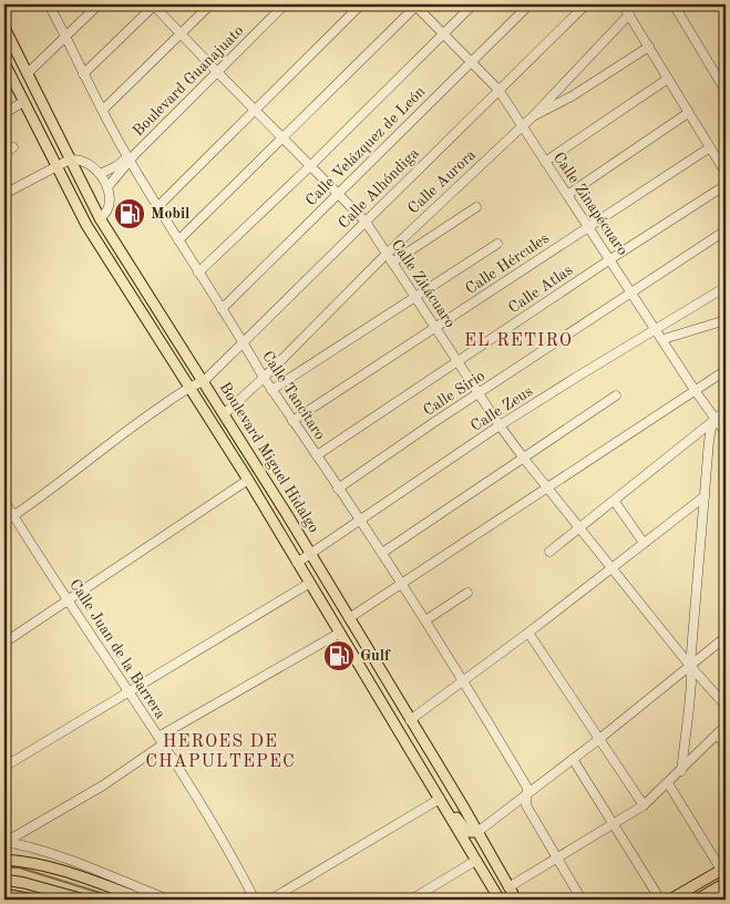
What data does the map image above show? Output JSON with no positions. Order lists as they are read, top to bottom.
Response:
{
  "streets": {
    "main road": ["Boulevard Miguel Hidalgo"],
    "street": [
      "Boulevard Guanajuato",
      "Calle Velázquez de León",
      "Calle Aurora",
      "Calle Alhóndiga",
      "Calle Zinapécuaro",
      "Calle Hércules",
      "Calle Zitácuaro",
      "Calle Atlas",
      "Calle Sirio",
      "Calle Tancítaro",
      "Calle Zeus",
      "Calle Juan de la Barrera"
    ]
  },
  "crossings": [
    ["Boulevard Guanajuato", "Calle Zitácuaro"],
    ["Boulevard Guanajuato", "Calle Tancítaro"],
    ["Calle Velázquez de León", "Calle Zinapécuaro"],
    ["Calle Velázquez de León", "Calle Zitácuaro"],
    ["Calle Velázquez de León", "Calle Tancítaro"],
    ["Calle Aurora", "Calle Zinapécuaro"],
    ["Calle Aurora", "Calle Zitácuaro"],
    ["Calle Aurora", "Calle Tancítaro"],
    ["Calle Aurora", "Boulevard Miguel Hidalgo"],
    ["Calle Alhóndiga", "Calle Zinapécuaro"],
    ["Calle Alhóndiga", "Calle Zitácuaro"],
    ["Calle Alhóndiga", "Calle Tancítaro"],
    ["Calle Alhóndiga", "Boulevard Miguel Hidalgo"],
    ["Calle Alhóndiga", "Calle Juan de la Barrera"],
    ["Calle Zinapécuaro", "Calle Hércules"],
    ["Calle Zinapécuaro", "Calle Atlas"],
    ["Calle Zinapécuaro", "Calle Sirio"],
    ["Calle Zinapécuaro", "Calle Zeus"],
    ["Calle Hércules", "Calle Zitácuaro"],
    ["Calle Hércules", "Calle Tancítaro"],
    ["Calle Zitácuaro", "Calle Atlas"],
    ["Calle Zitácuaro", "Calle Sirio"],
    ["Calle Zitácuaro", "Calle Zeus"],
    ["Calle Atlas", "Calle Tancítaro"],
    ["Calle Sirio", "Calle Tancítaro"],
    ["Calle Tancítaro", "Calle Zeus"],
    ["Calle Zeus", "Boulevard Miguel Hidalgo"]
  ],
  "districts": ["EL RETIRO", "HEROES DE CHAPULTEPEC"],
  "places": {
    "fuel station": ["Mobil", "Gulf"]
  }
}
